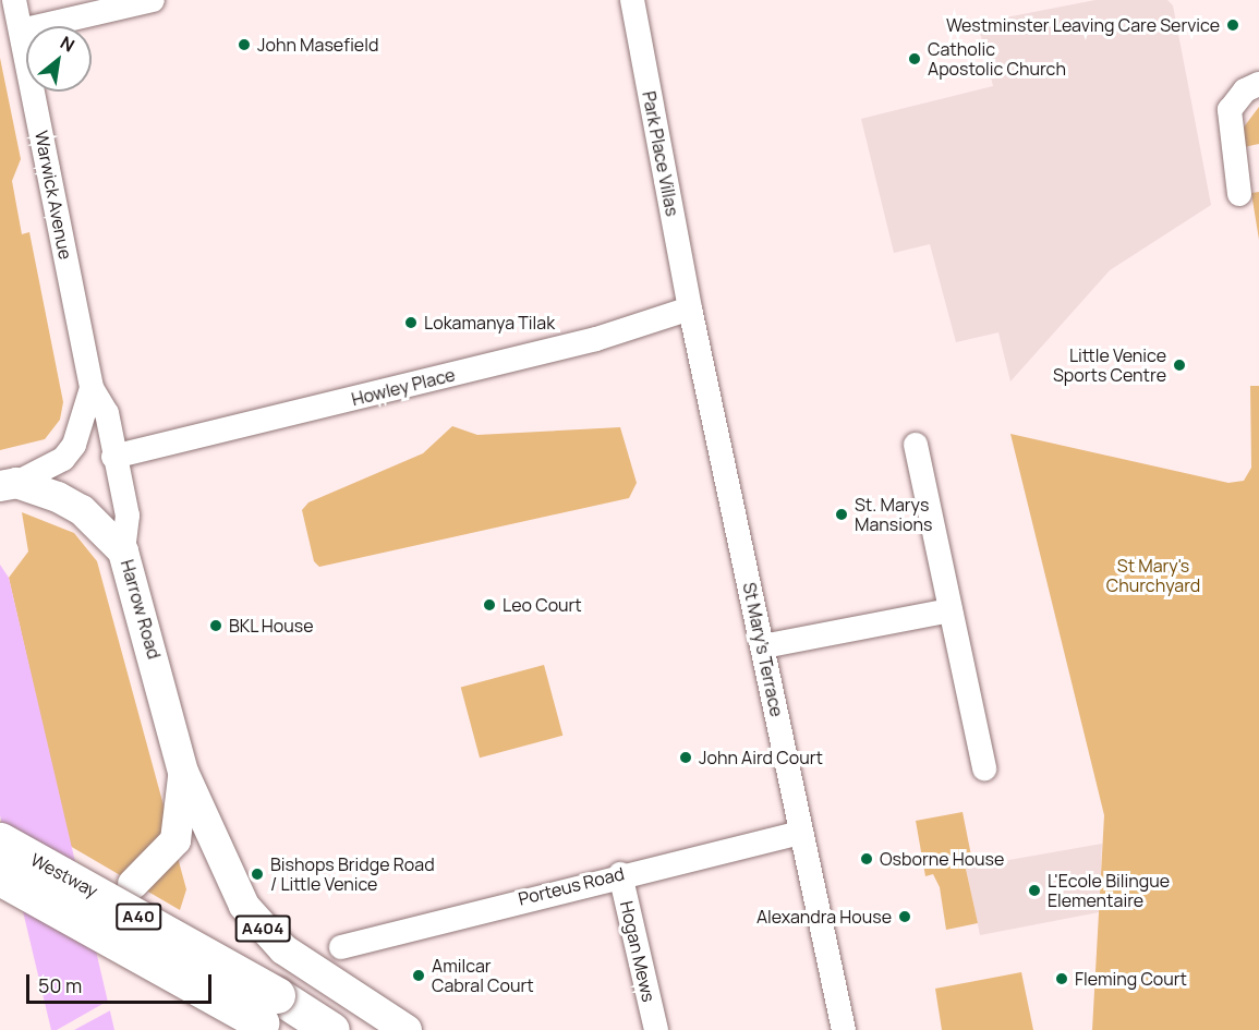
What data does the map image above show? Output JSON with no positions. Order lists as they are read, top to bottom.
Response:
{
  "streets": {
    "highway": ["Westway", "A40"],
    "main road": ["Harrow Road", "A404"],
    "street": [
      "Park Place Villas",
      "Warwick Avenue",
      "Howley Place",
      "St Mary's Terrace",
      "Porteus Road",
      "Hogan Mews"
    ]
  },
  "crossings": [
    ["Park Place Villas", "Howley Place"],
    ["Park Place Villas", "St Mary's Terrace"],
    ["Warwick Avenue", "Howley Place"],
    ["Warwick Avenue", "Harrow Road"],
    ["Howley Place", "St Mary's Terrace"],
    ["St Mary's Terrace", "Porteus Road"],
    ["Porteus Road", "Hogan Mews"]
  ],
  "parks": ["St Mary's Churchyard"],
  "places": [
    "Westminster Leaving Care Service",
    "John Masefield",
    "Catholic Apostolic Church",
    "Lokamanya Tilak",
    "Little Venice Sports Centre",
    "St. Marys Mansions",
    "Leo Court",
    "BKL House",
    "John Aird Court",
    "Osborne House",
    "Bishops Bridge Road / Little Venice",
    "L'Ecole Bilingue Elementaire",
    "Alexandra House",
    "Amilcar Cabral Court",
    "Fleming Court"
  ],
  "scale_bar": "50 m",
  "north": "top right"
}
